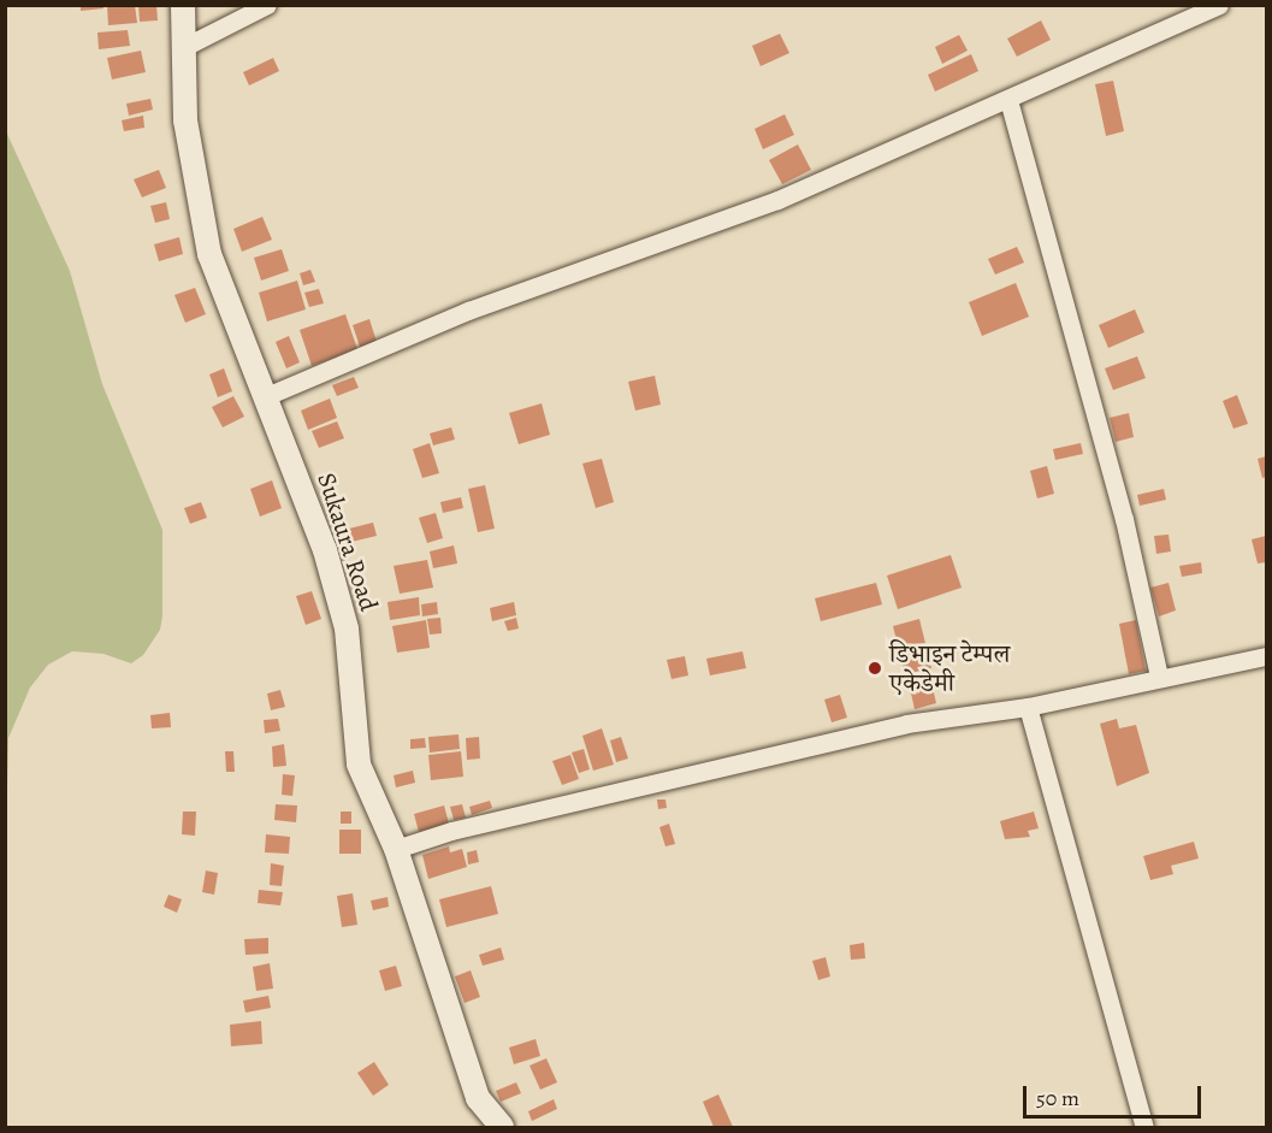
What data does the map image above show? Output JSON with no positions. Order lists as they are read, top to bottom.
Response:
{
  "streets": {
    "street": ["Sukaura Road"]
  },
  "places": ["डिभाइन टेम्पल एकेडेमी"],
  "scale_bar": "50 m"
}
